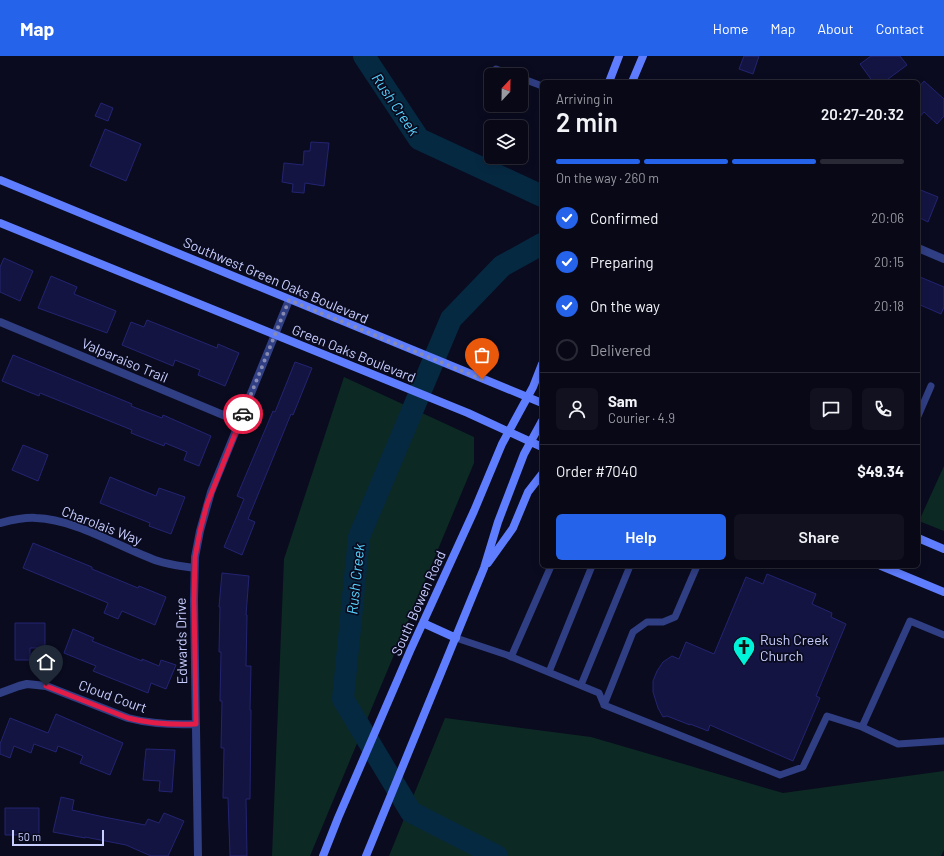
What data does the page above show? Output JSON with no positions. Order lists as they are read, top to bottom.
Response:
{
  "streets": {
    "main road": ["Southwest Green Oaks Boulevard", "Green Oaks Boulevard", "South Bowen Road"],
    "street": [
      "Valparaiso Trail",
      "Charolais Way",
      "Edwards Drive",
      "Cloud Court"
    ]
  },
  "crossings": [
    ["Southwest Green Oaks Boulevard", "South Bowen Road"],
    ["Southwest Green Oaks Boulevard", "Edwards Drive"],
    ["Green Oaks Boulevard", "South Bowen Road"],
    ["Green Oaks Boulevard", "Edwards Drive"],
    ["Valparaiso Trail", "Edwards Drive"],
    ["Charolais Way", "Edwards Drive"],
    ["Edwards Drive", "Cloud Court"]
  ],
  "water": ["Rush Creek"],
  "places": {
    "church": ["Rush Creek Church"]
  },
  "scale_bar": "50 m",
  "north": "top",
  "page": {
    "header": "Map",
    "nav": [
      "Home",
      "Map",
      "About",
      "Contact"
    ],
    "heading": ["2 min", "Arriving in", "20:27–20:32"],
    "panel": [
      "Sam",
      "Courier · 4.9",
      "Order #7040",
      "$49.34"
    ],
    "bar": "On the way · 260 m",
    "list": [
      ["Confirmed", "20:06"],
      ["Preparing", "20:15"],
      ["On the way", "20:18"],
      "Delivered"
    ],
    "buttons": ["Help", "Share"],
    "scale": "50 m"
  }
}
